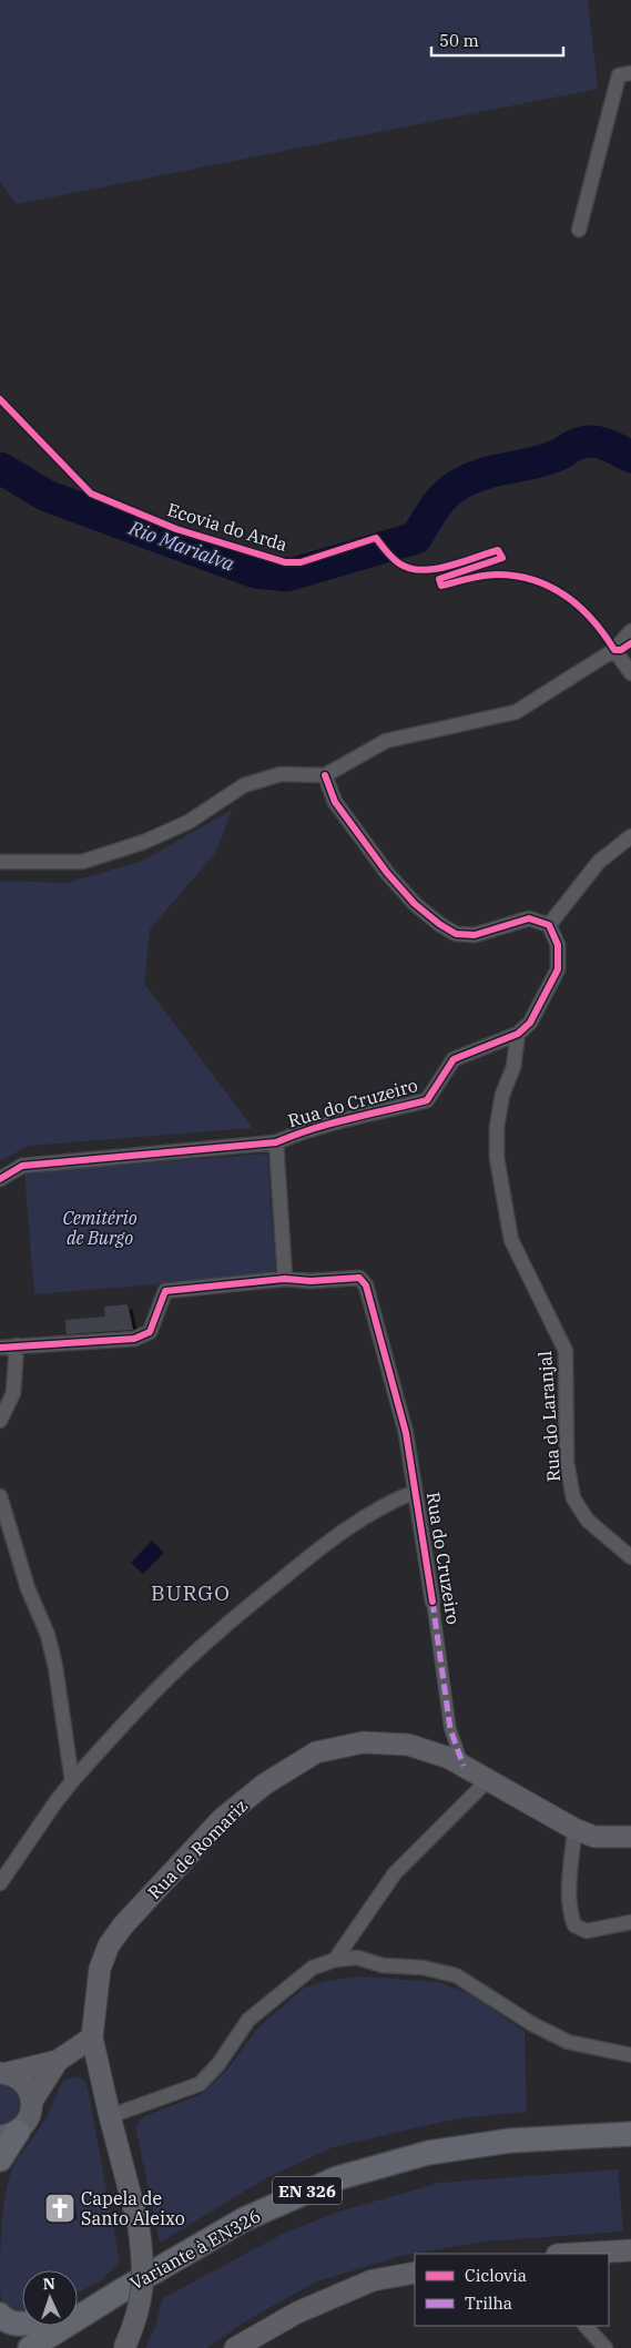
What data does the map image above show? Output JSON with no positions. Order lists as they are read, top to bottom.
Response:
{
  "streets": {
    "main road": ["Rua de Romariz", "EN 326", "Variante à EN326"],
    "street": ["Rua do Cruzeiro", "Rua do Laranjal"],
    "cycle path": ["Ecovia do Arda"]
  },
  "crossings": [
    ["Rua do Cruzeiro", "Rua do Laranjal"],
    ["Rua do Cruzeiro", "Rua de Romariz"]
  ],
  "districts": ["BURGO"],
  "water": ["Rio Marialva"],
  "parks": ["Cemitério de Burgo"],
  "places": {
    "church": ["Capela de Santo Aleixo"]
  },
  "legend": ["Ciclovia", "Trilha"],
  "scale_bar": "50 m",
  "north": "top"
}
